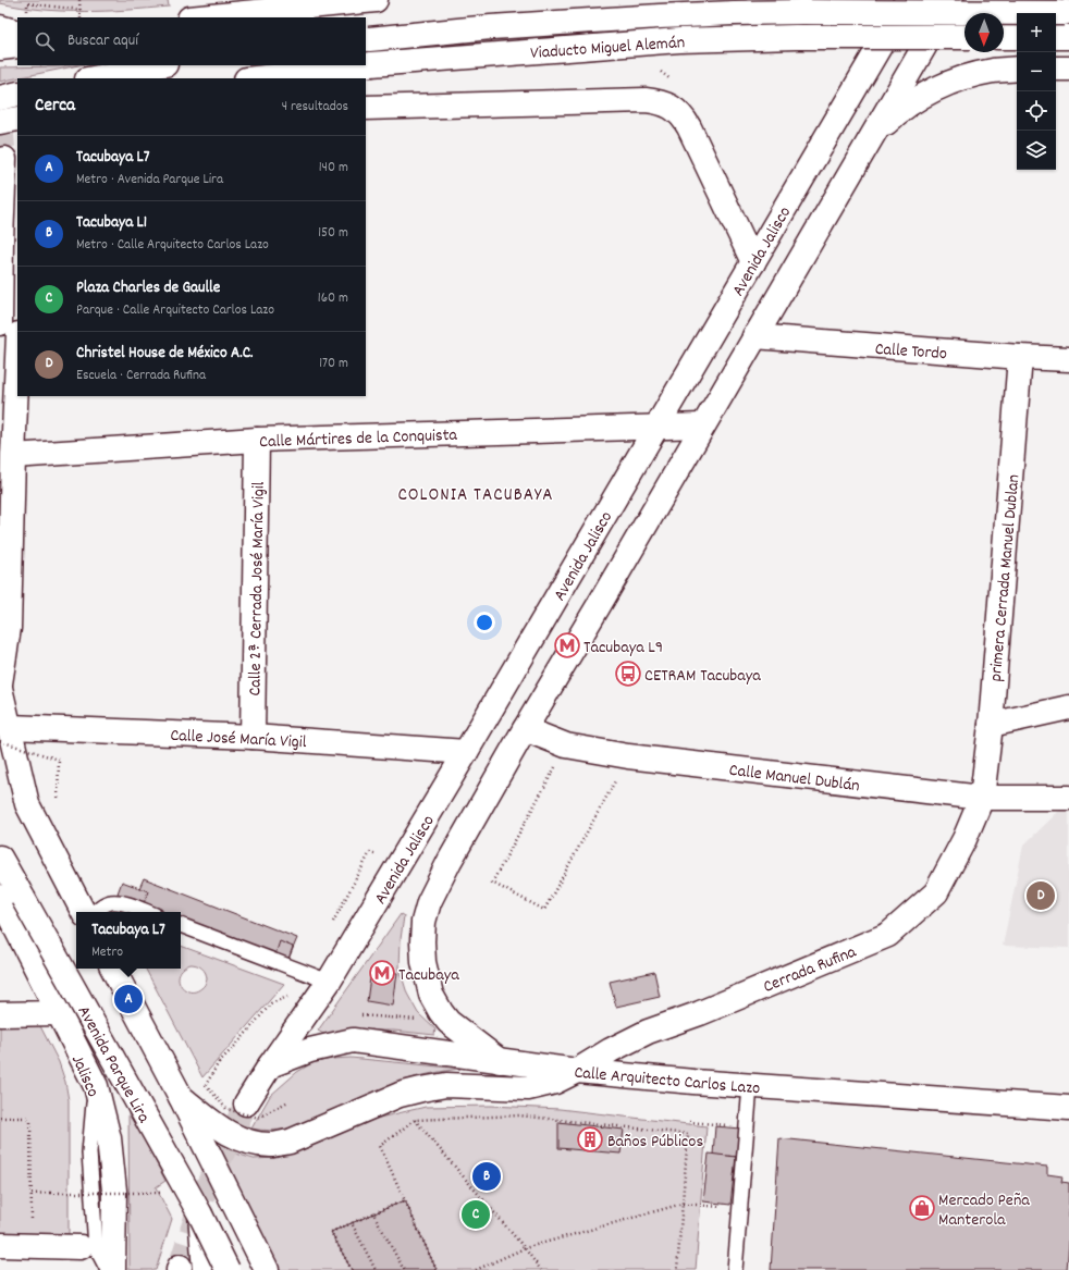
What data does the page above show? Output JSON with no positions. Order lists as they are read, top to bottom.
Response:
{
  "streets": {
    "main road": [
      "Viaducto Miguel Alemán",
      "Avenida Jalisco",
      "Calle Tordo",
      "Calle Mártires de la Conquista",
      "primera Cerrada Manuel Dublan",
      "Calle 2ª Cerrada José María Vigil",
      "Calle José María Vigil",
      "Calle Manuel Dublán",
      "Cerrada Rufina",
      "Avenida Parque Lira",
      "Jalisco",
      "Calle Arquitecto Carlos Lazo"
    ]
  },
  "crossings": [
    ["Avenida Jalisco", "Calle Mártires de la Conquista"],
    ["Avenida Jalisco", "Calle José María Vigil"],
    ["Avenida Jalisco", "Calle Arquitecto Carlos Lazo"],
    ["Calle Tordo", "primera Cerrada Manuel Dublan"],
    ["Calle Mártires de la Conquista", "Calle 2ª Cerrada José María Vigil"],
    ["primera Cerrada Manuel Dublan", "Calle Manuel Dublán"],
    ["primera Cerrada Manuel Dublan", "Cerrada Rufina"],
    ["Calle 2ª Cerrada José María Vigil", "Calle José María Vigil"],
    ["Calle Manuel Dublán", "Cerrada Rufina"],
    ["Cerrada Rufina", "Calle Arquitecto Carlos Lazo"],
    ["Avenida Parque Lira", "Jalisco"]
  ],
  "districts": ["COLONIA TACUBAYA"],
  "places": {
    "metro station": ["Tacubaya L9", "Tacubaya"],
    "bus stop": ["CETRAM Tacubaya"],
    "building": ["Baños Públicos"],
    "shop": ["Mercado Peña Manterola"]
  },
  "north": "bottom",
  "page": {
    "map_buttons": ["+", "−"],
    "search": "Buscar aquí",
    "heading": ["Cerca", "4 resultados"],
    "list": [
      {
        "mark": "A",
        "name": "Tacubaya L7",
        "note": "Metro · Avenida Parque Lira",
        "value": "140 m"
      },
      {
        "mark": "B",
        "name": "Tacubaya L1",
        "note": "Metro · Calle Arquitecto Carlos Lazo",
        "value": "150 m"
      },
      {
        "mark": "C",
        "name": "Plaza Charles de Gaulle",
        "note": "Parque · Calle Arquitecto Carlos Lazo",
        "value": "160 m"
      },
      {
        "mark": "D",
        "name": "Christel House de México A.C.",
        "note": "Escuela · Cerrada Rufina",
        "value": "170 m"
      }
    ],
    "pins": [
      "D",
      "A",
      "B",
      "C"
    ],
    "popup": ["Tacubaya L7", "Metro"]
  }
}
